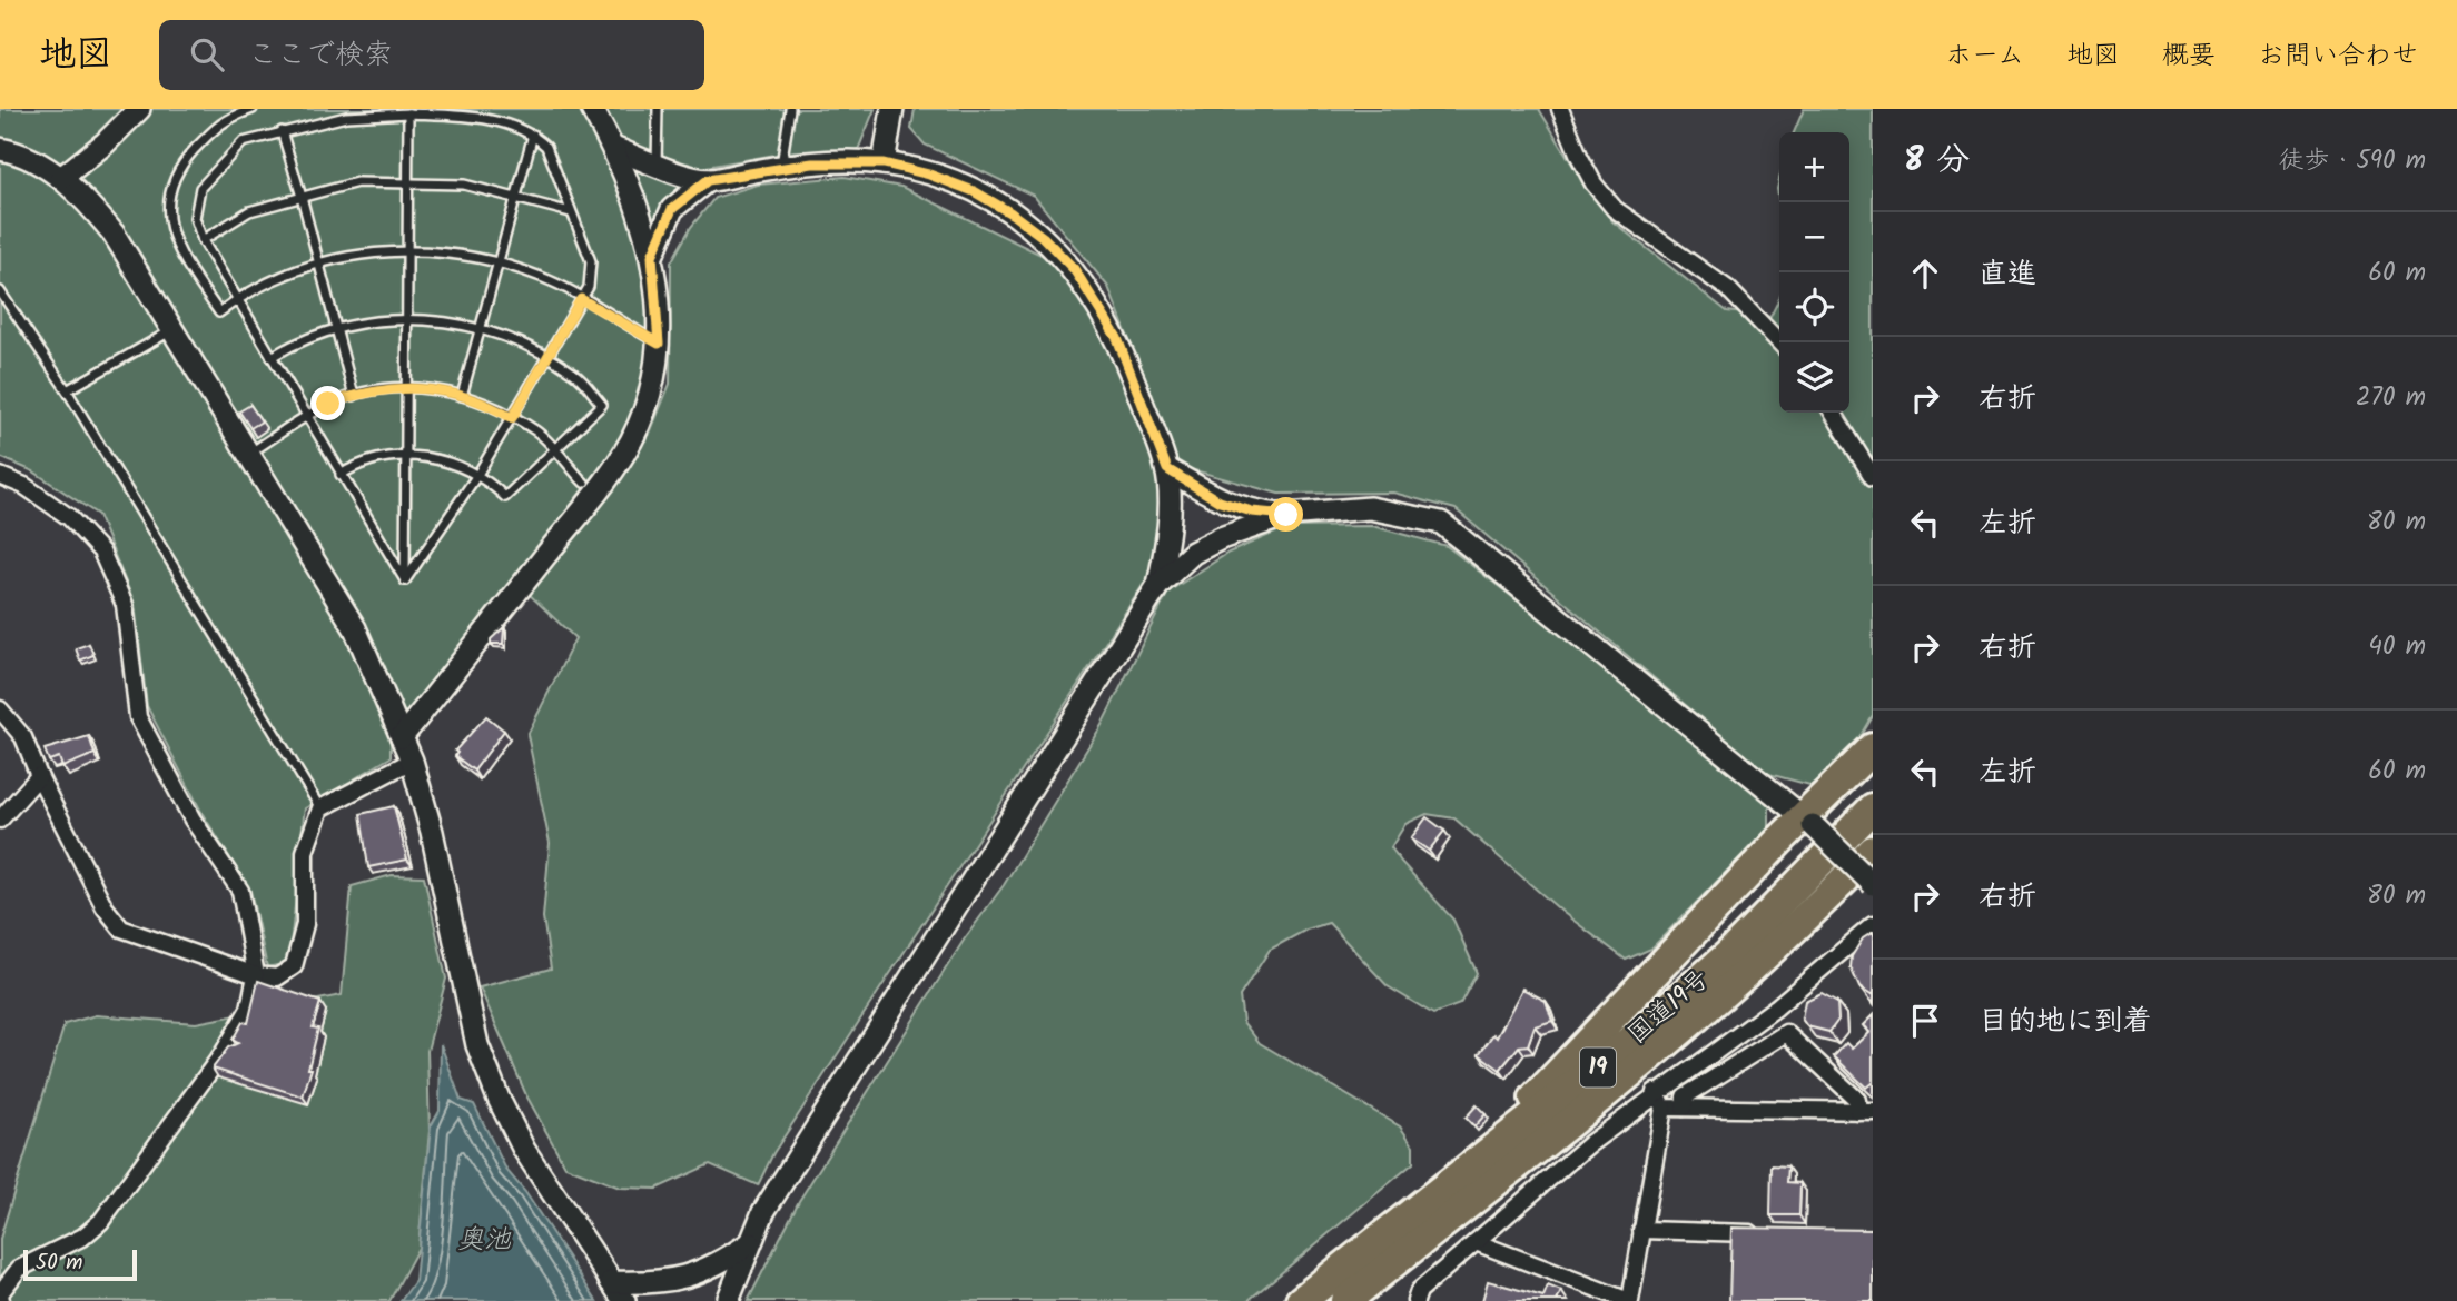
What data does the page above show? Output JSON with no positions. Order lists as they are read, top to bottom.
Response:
{
  "streets": {
    "highway": ["国道19号", "19"]
  },
  "water": ["奥池"],
  "scale_bar": "50 m",
  "page": {
    "header": "地図",
    "search": "ここで検索",
    "nav": [
      "ホーム",
      "地図",
      "概要",
      "お問い合わせ"
    ],
    "heading": ["8 分", "徒歩 · 590 m"],
    "map_buttons": ["+", "−"],
    "list": [
      ["直進", "60 m"],
      ["右折", "270 m"],
      ["左折", "80 m"],
      ["右折", "40 m"],
      ["左折", "60 m"],
      ["右折", "80 m"],
      "目的地に到着"
    ],
    "scale": "50 m"
  }
}
